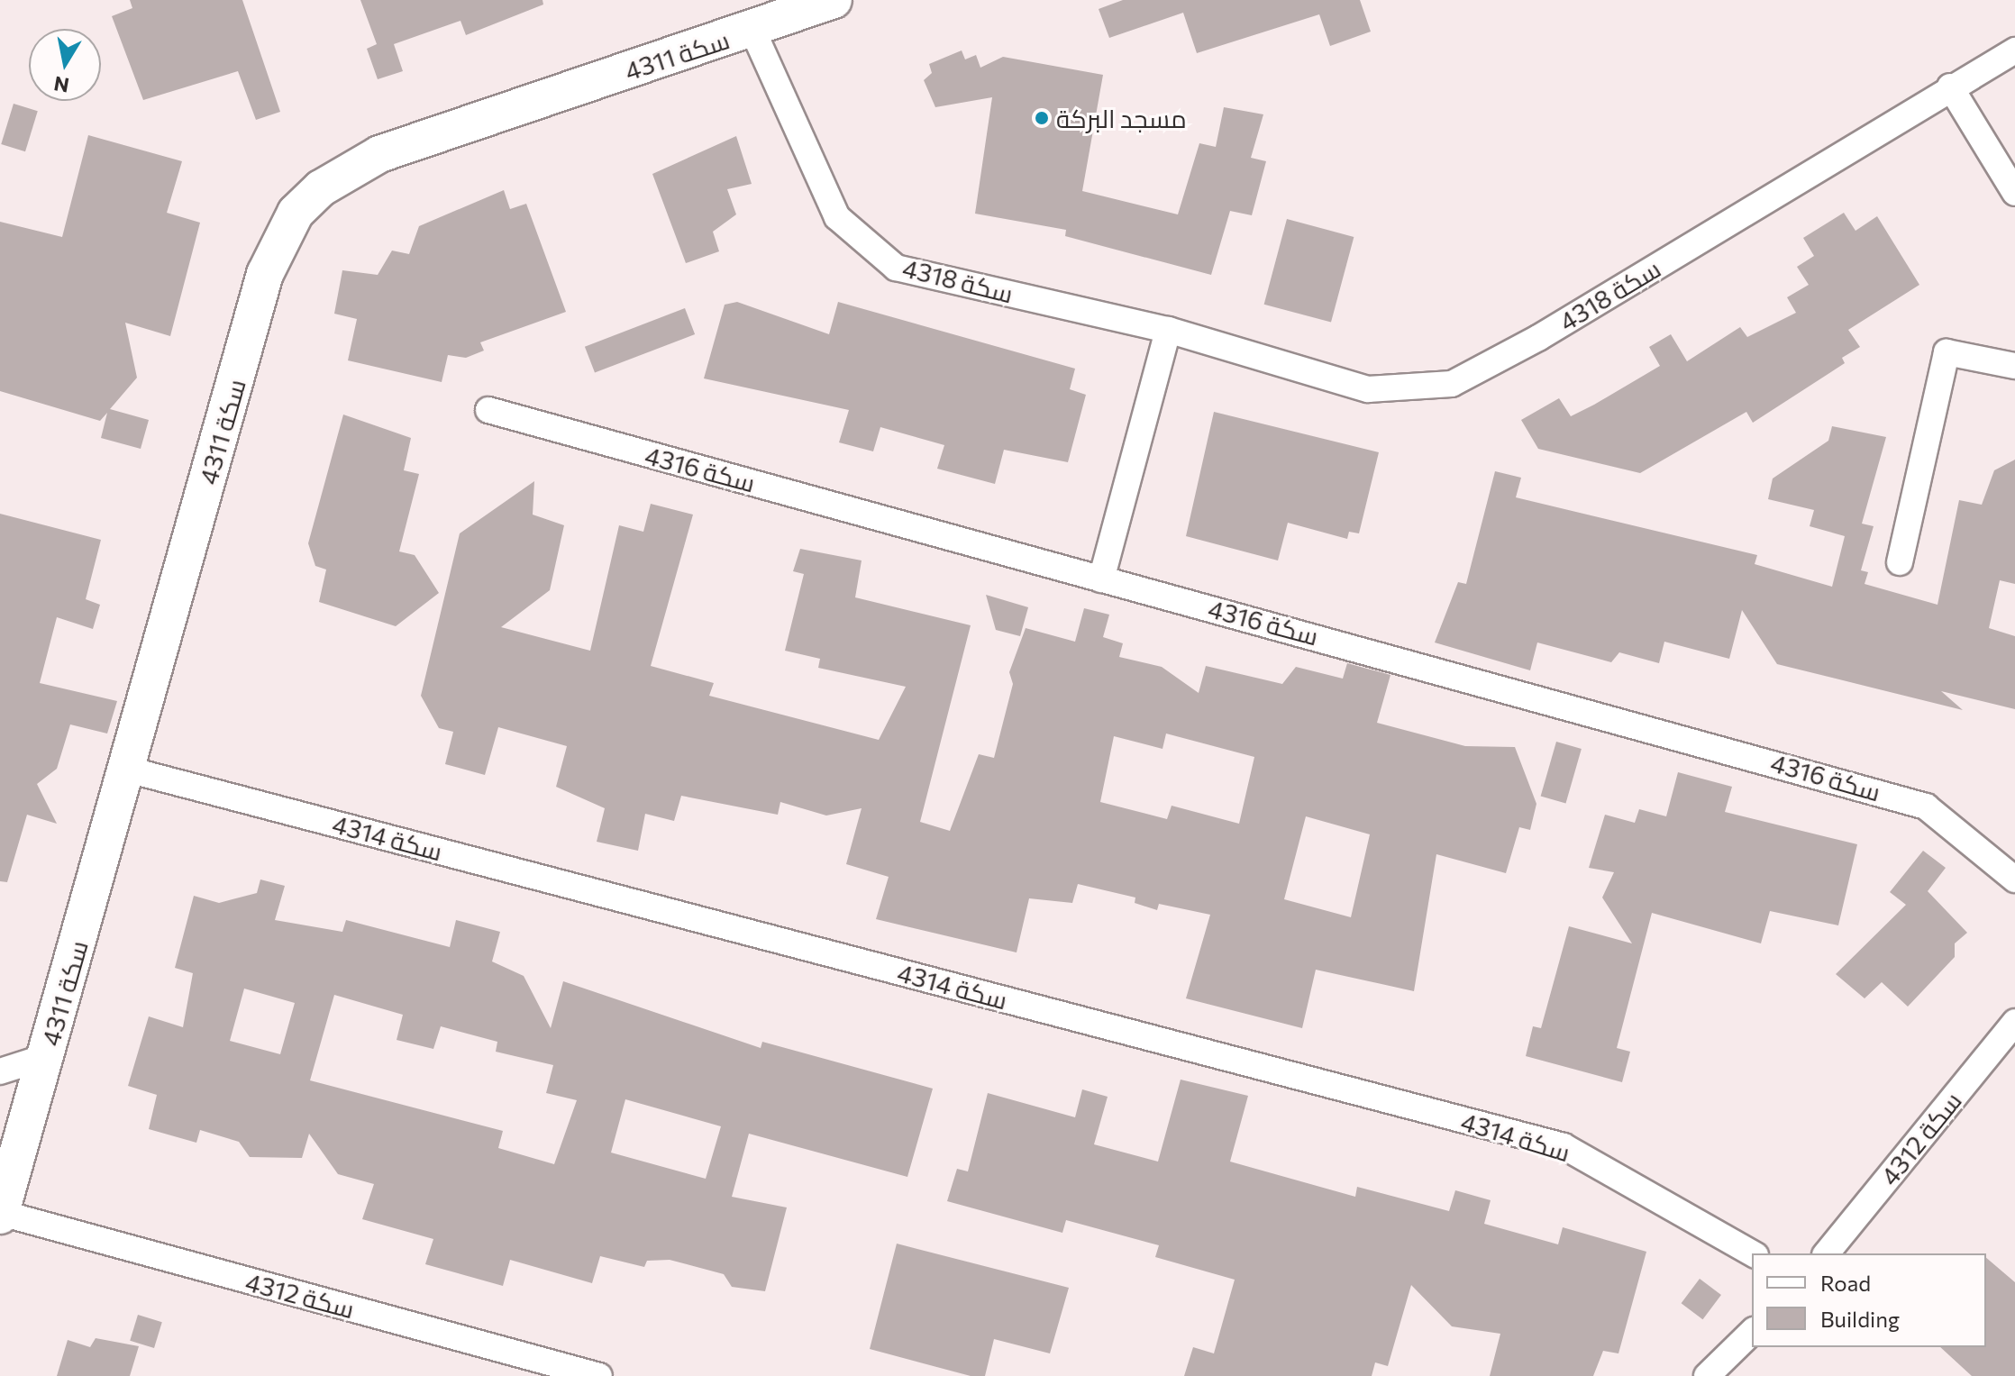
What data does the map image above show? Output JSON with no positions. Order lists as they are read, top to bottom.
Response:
{
  "streets": {
    "street": [
      "سكة 4311",
      "سكة 4318",
      "سكة 4316",
      "سكة 4314",
      "سكة 4312"
    ]
  },
  "crossings": [
    ["سكة 4311", "سكة 4318"],
    ["سكة 4311", "سكة 4314"],
    ["سكة 4311", "سكة 4312"]
  ],
  "places": ["مسجد البركة"],
  "legend": ["Road", "Building"],
  "north": "bottom"
}
